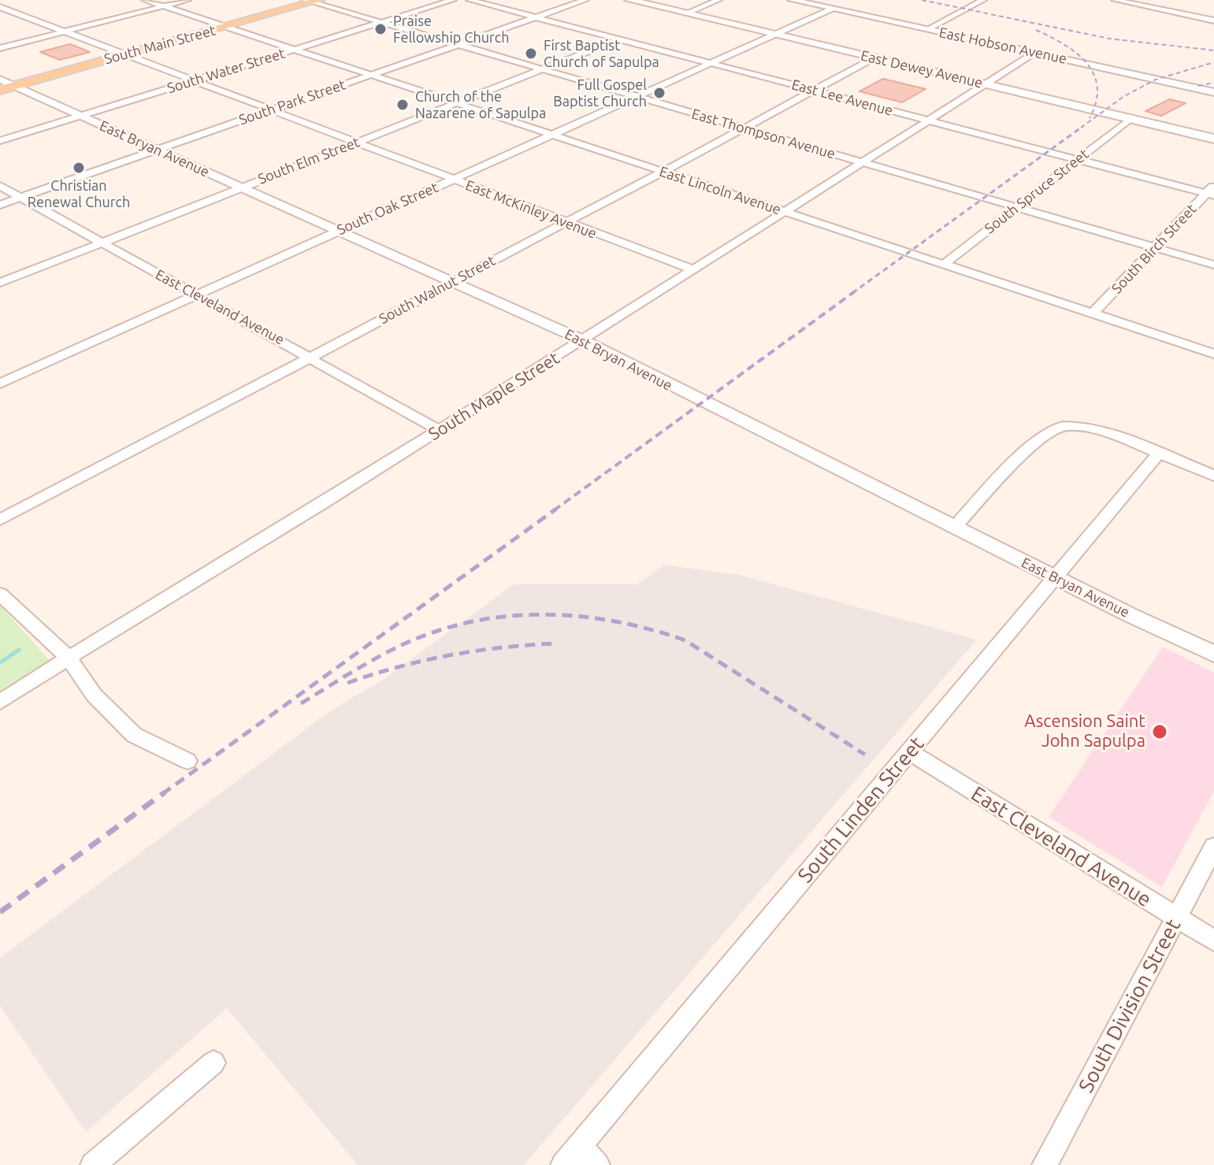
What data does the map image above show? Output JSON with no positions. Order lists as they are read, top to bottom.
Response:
{
  "streets": {
    "main road": ["South Main Street", "East Dewey Avenue"],
    "street": [
      "East Hobson Avenue",
      "South Water Street",
      "East Lee Avenue",
      "South Park Street",
      "East Thompson Avenue",
      "East Bryan Avenue",
      "South Elm Street",
      "East Lincoln Avenue",
      "South Spruce Street",
      "South Oak Street",
      "East McKinley Avenue",
      "South Birch Street",
      "South Walnut Street",
      "East Cleveland Avenue",
      "South Maple Street",
      "South Linden Street",
      "South Division Street"
    ]
  },
  "crossings": [
    ["South Main Street", "East Thompson Avenue"],
    ["South Main Street", "East Bryan Avenue"],
    ["South Main Street", "East Lincoln Avenue"],
    ["South Main Street", "East McKinley Avenue"],
    ["East Hobson Avenue", "South Oak Street"],
    ["East Hobson Avenue", "South Maple Street"],
    ["East Dewey Avenue", "South Spruce Street"],
    ["East Dewey Avenue", "South Oak Street"],
    ["East Dewey Avenue", "South Walnut Street"],
    ["East Dewey Avenue", "South Maple Street"],
    ["South Water Street", "East Thompson Avenue"],
    ["South Water Street", "East Bryan Avenue"],
    ["South Water Street", "East Lincoln Avenue"],
    ["South Water Street", "East McKinley Avenue"],
    ["East Lee Avenue", "South Park Street"],
    ["East Lee Avenue", "South Elm Street"],
    ["East Lee Avenue", "South Spruce Street"],
    ["East Lee Avenue", "South Oak Street"],
    ["East Lee Avenue", "South Birch Street"],
    ["East Lee Avenue", "South Walnut Street"],
    ["East Lee Avenue", "South Maple Street"],
    ["South Park Street", "East Thompson Avenue"],
    ["South Park Street", "East Bryan Avenue"],
    ["South Park Street", "East Lincoln Avenue"],
    ["South Park Street", "East McKinley Avenue"],
    ["South Park Street", "East Cleveland Avenue"],
    ["East Thompson Avenue", "South Elm Street"],
    ["East Thompson Avenue", "South Spruce Street"],
    ["East Thompson Avenue", "South Oak Street"],
    ["East Thompson Avenue", "South Birch Street"],
    ["East Thompson Avenue", "South Walnut Street"],
    ["East Thompson Avenue", "South Maple Street"],
    ["East Bryan Avenue", "South Elm Street"],
    ["East Bryan Avenue", "South Oak Street"],
    ["East Bryan Avenue", "South Walnut Street"],
    ["East Bryan Avenue", "South Maple Street"],
    ["East Bryan Avenue", "South Linden Street"],
    ["South Elm Street", "East Lincoln Avenue"],
    ["South Elm Street", "East McKinley Avenue"],
    ["South Elm Street", "East Cleveland Avenue"],
    ["East Lincoln Avenue", "South Spruce Street"],
    ["East Lincoln Avenue", "South Oak Street"],
    ["East Lincoln Avenue", "South Birch Street"],
    ["East Lincoln Avenue", "South Walnut Street"],
    ["East Lincoln Avenue", "South Maple Street"],
    ["South Oak Street", "East McKinley Avenue"],
    ["South Oak Street", "East Cleveland Avenue"],
    ["East McKinley Avenue", "South Walnut Street"],
    ["East McKinley Avenue", "South Maple Street"],
    ["South Walnut Street", "East Cleveland Avenue"],
    ["East Cleveland Avenue", "South Maple Street"],
    ["East Cleveland Avenue", "South Linden Street"],
    ["East Cleveland Avenue", "South Division Street"]
  ],
  "places": [
    "Praise Fellowship Church",
    "First Baptist Church of Sapulpa",
    "Full Gospel Baptist Church",
    "Church of the Nazarene of Sapulpa",
    "Christian Renewal Church",
    "Ascension Saint John Sapulpa"
  ]
}
